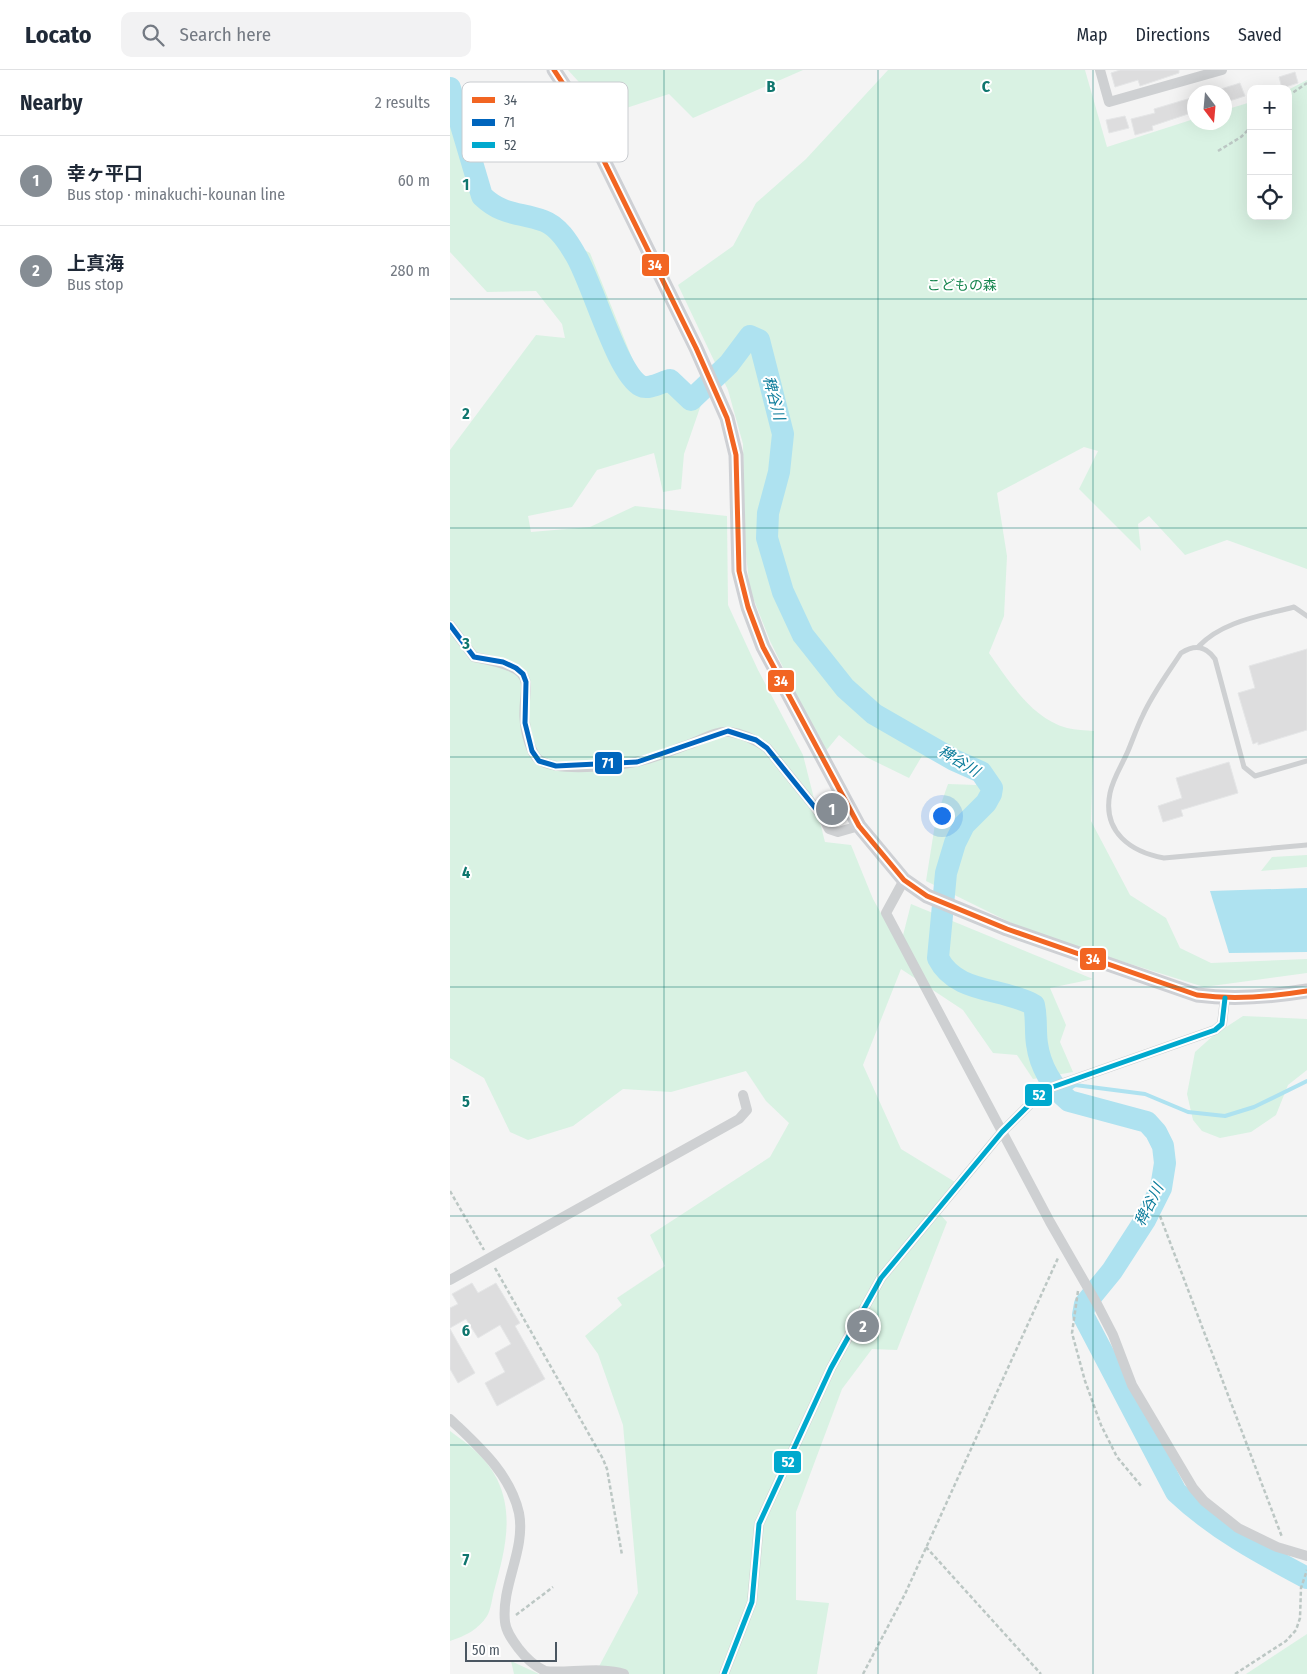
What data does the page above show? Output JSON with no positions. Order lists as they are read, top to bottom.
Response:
{
  "water": ["稗谷川"],
  "parks": ["こどもの森"],
  "lines": ["transit line 34", "transit line 71", "transit line 52"],
  "legend": ["34", "71", "52"],
  "scale_bar": "50 m",
  "north": "bottom",
  "page": {
    "header": "Locato",
    "search": "Search here",
    "nav": ["Map", "Directions", "Saved"],
    "heading": ["Nearby", "2 results"],
    "map_buttons": ["+", "−"],
    "list": [
      {
        "mark": "1",
        "name": "幸ヶ平口",
        "note": "Bus stop · minakuchi-kounan line",
        "value": "60 m"
      },
      {
        "mark": "2",
        "name": "上真海",
        "note": "Bus stop",
        "value": "280 m"
      }
    ],
    "pins": ["1", "2"],
    "scale": "50 m"
  },
  "grid": {
    "columns": ["B", "C"],
    "rows": [
      "1",
      "2",
      "3",
      "4",
      "5",
      "6",
      "7"
    ]
  }
}
